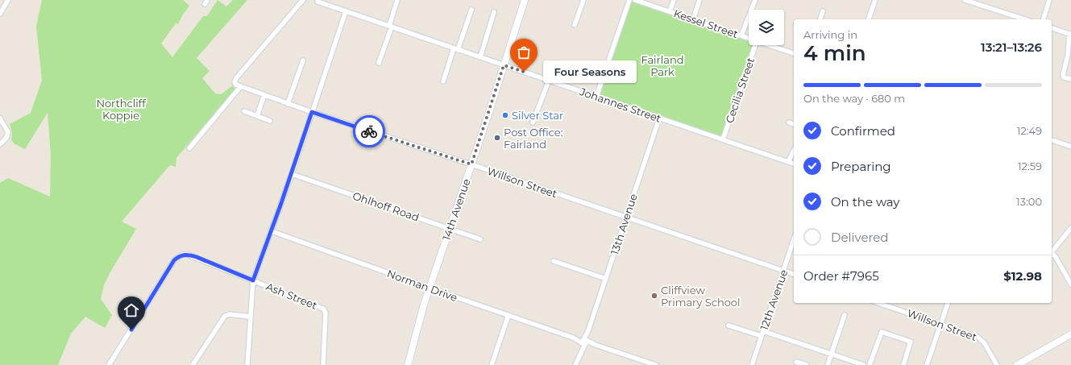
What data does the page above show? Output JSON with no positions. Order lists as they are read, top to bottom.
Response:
{
  "streets": {
    "main road": ["14th Avenue"],
    "street": [
      "Kessel Street",
      "Cecilia Street",
      "Johannes Street",
      "Willson Street",
      "Ohlhoff Road",
      "13th Avenue",
      "Norman Drive",
      "Ash Street",
      "12th Avenue"
    ]
  },
  "crossings": [
    ["Cecilia Street", "Johannes Street"],
    ["Johannes Street", "14th Avenue"],
    ["Johannes Street", "13th Avenue"],
    ["Willson Street", "14th Avenue"],
    ["Willson Street", "13th Avenue"],
    ["Willson Street", "12th Avenue"],
    ["Ohlhoff Road", "14th Avenue"],
    ["14th Avenue", "Norman Drive"],
    ["13th Avenue", "Norman Drive"]
  ],
  "parks": ["Fairland Park", "Northcliff Koppie"],
  "places": [
    "Four Seasons",
    "Silver Star",
    "Post Office: Fairland",
    "Cliffview Primary School"
  ],
  "page": {
    "heading": ["4 min", "Arriving in", "13:21–13:26"],
    "panel": ["Order #7965", "$12.98"],
    "bubble": "Four Seasons",
    "bar": "On the way · 680 m",
    "list": [
      ["Confirmed", "12:49"],
      ["Preparing", "12:59"],
      ["On the way", "13:00"],
      "Delivered"
    ]
  }
}
